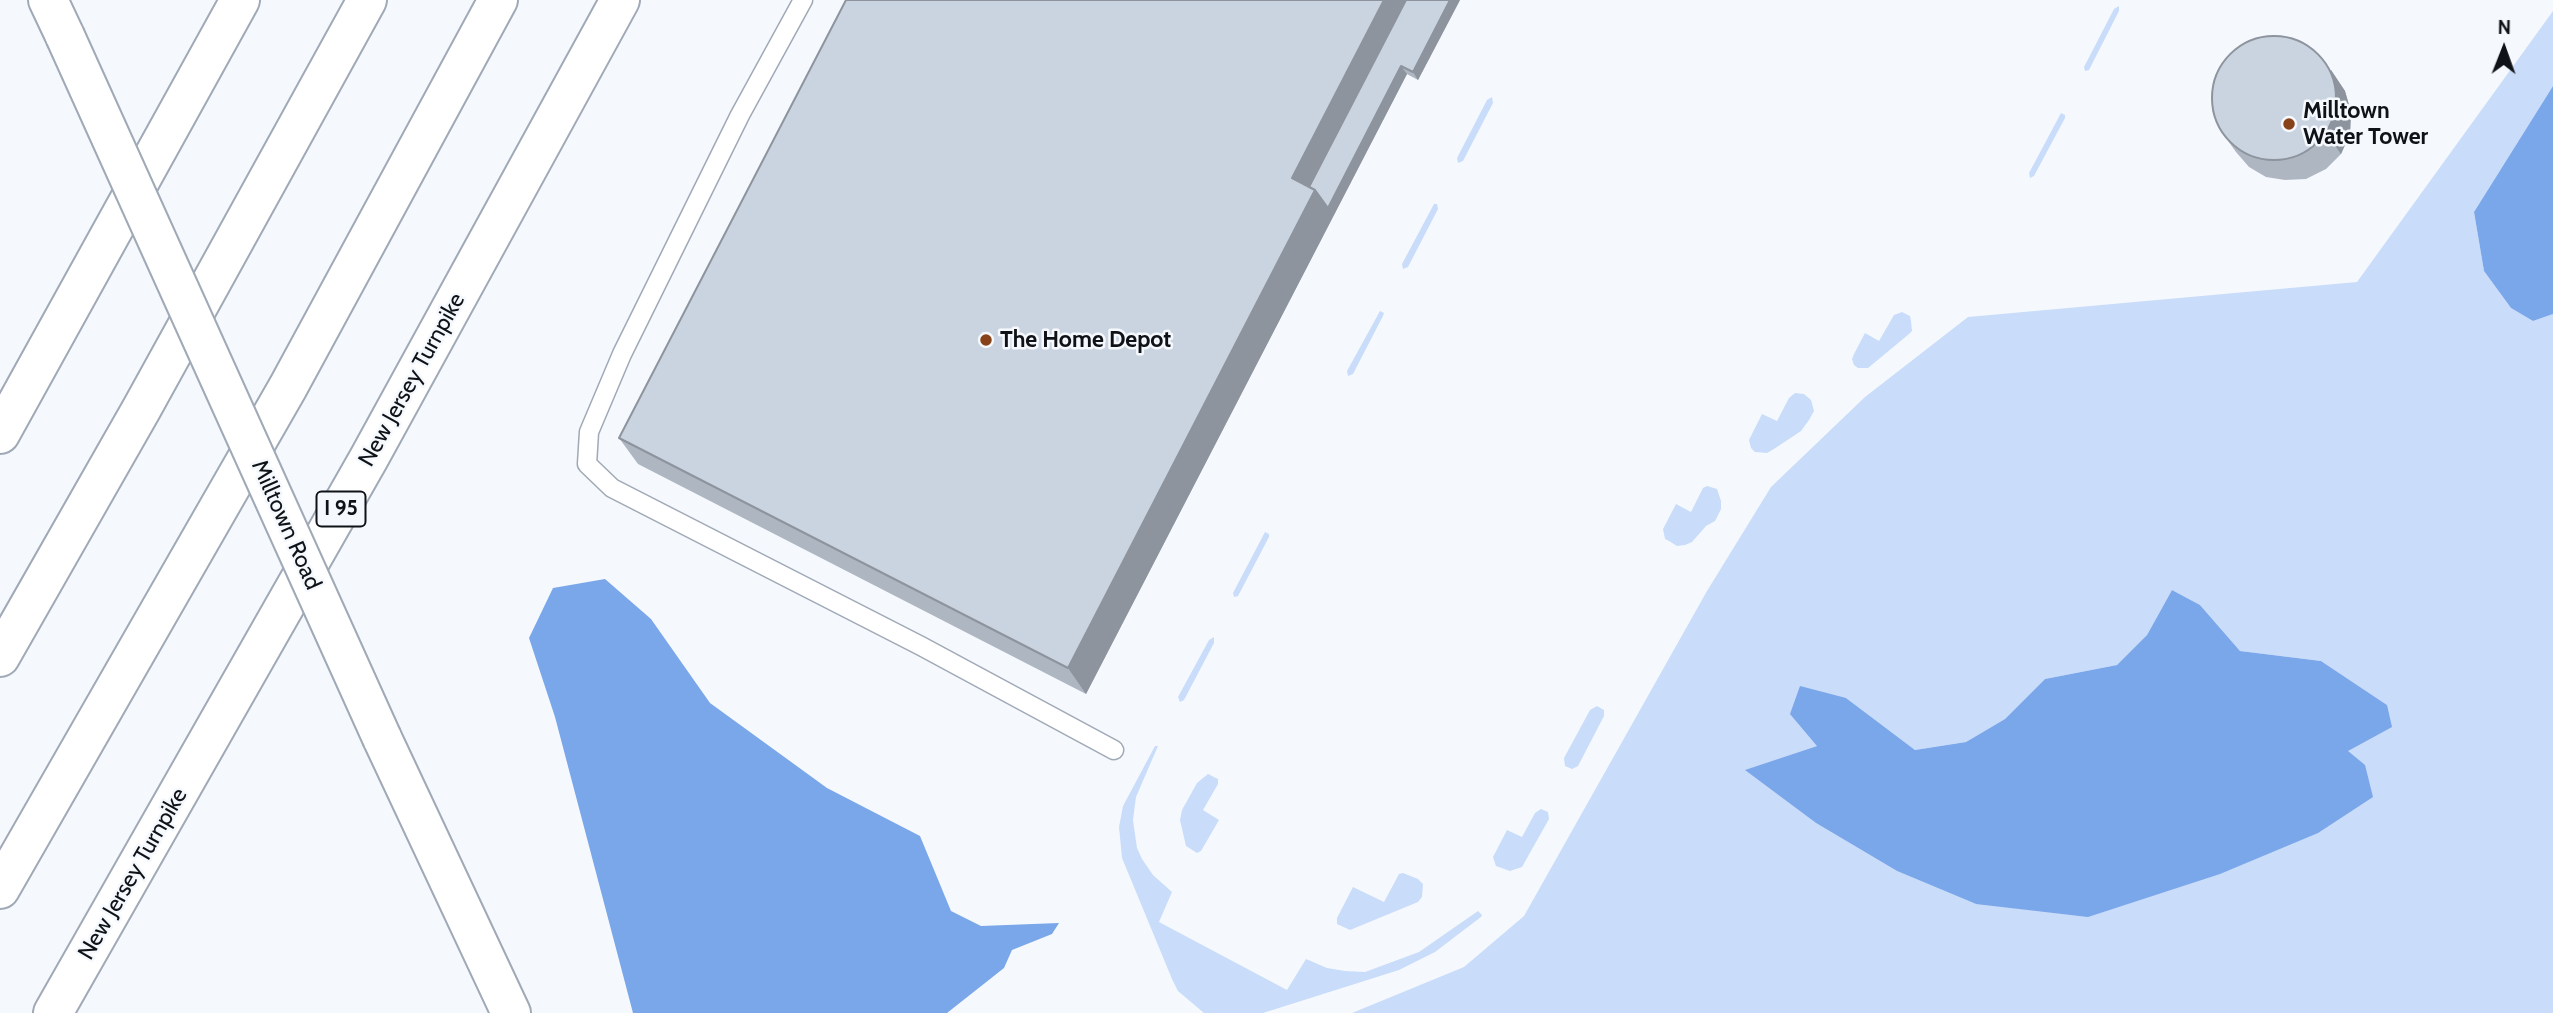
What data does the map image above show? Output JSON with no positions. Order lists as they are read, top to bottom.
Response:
{
  "streets": {
    "main road": ["New Jersey Turnpike", "I 95", "Milltown Road"]
  },
  "places": ["Milltown Water Tower", "The Home Depot"],
  "north": "top"
}
